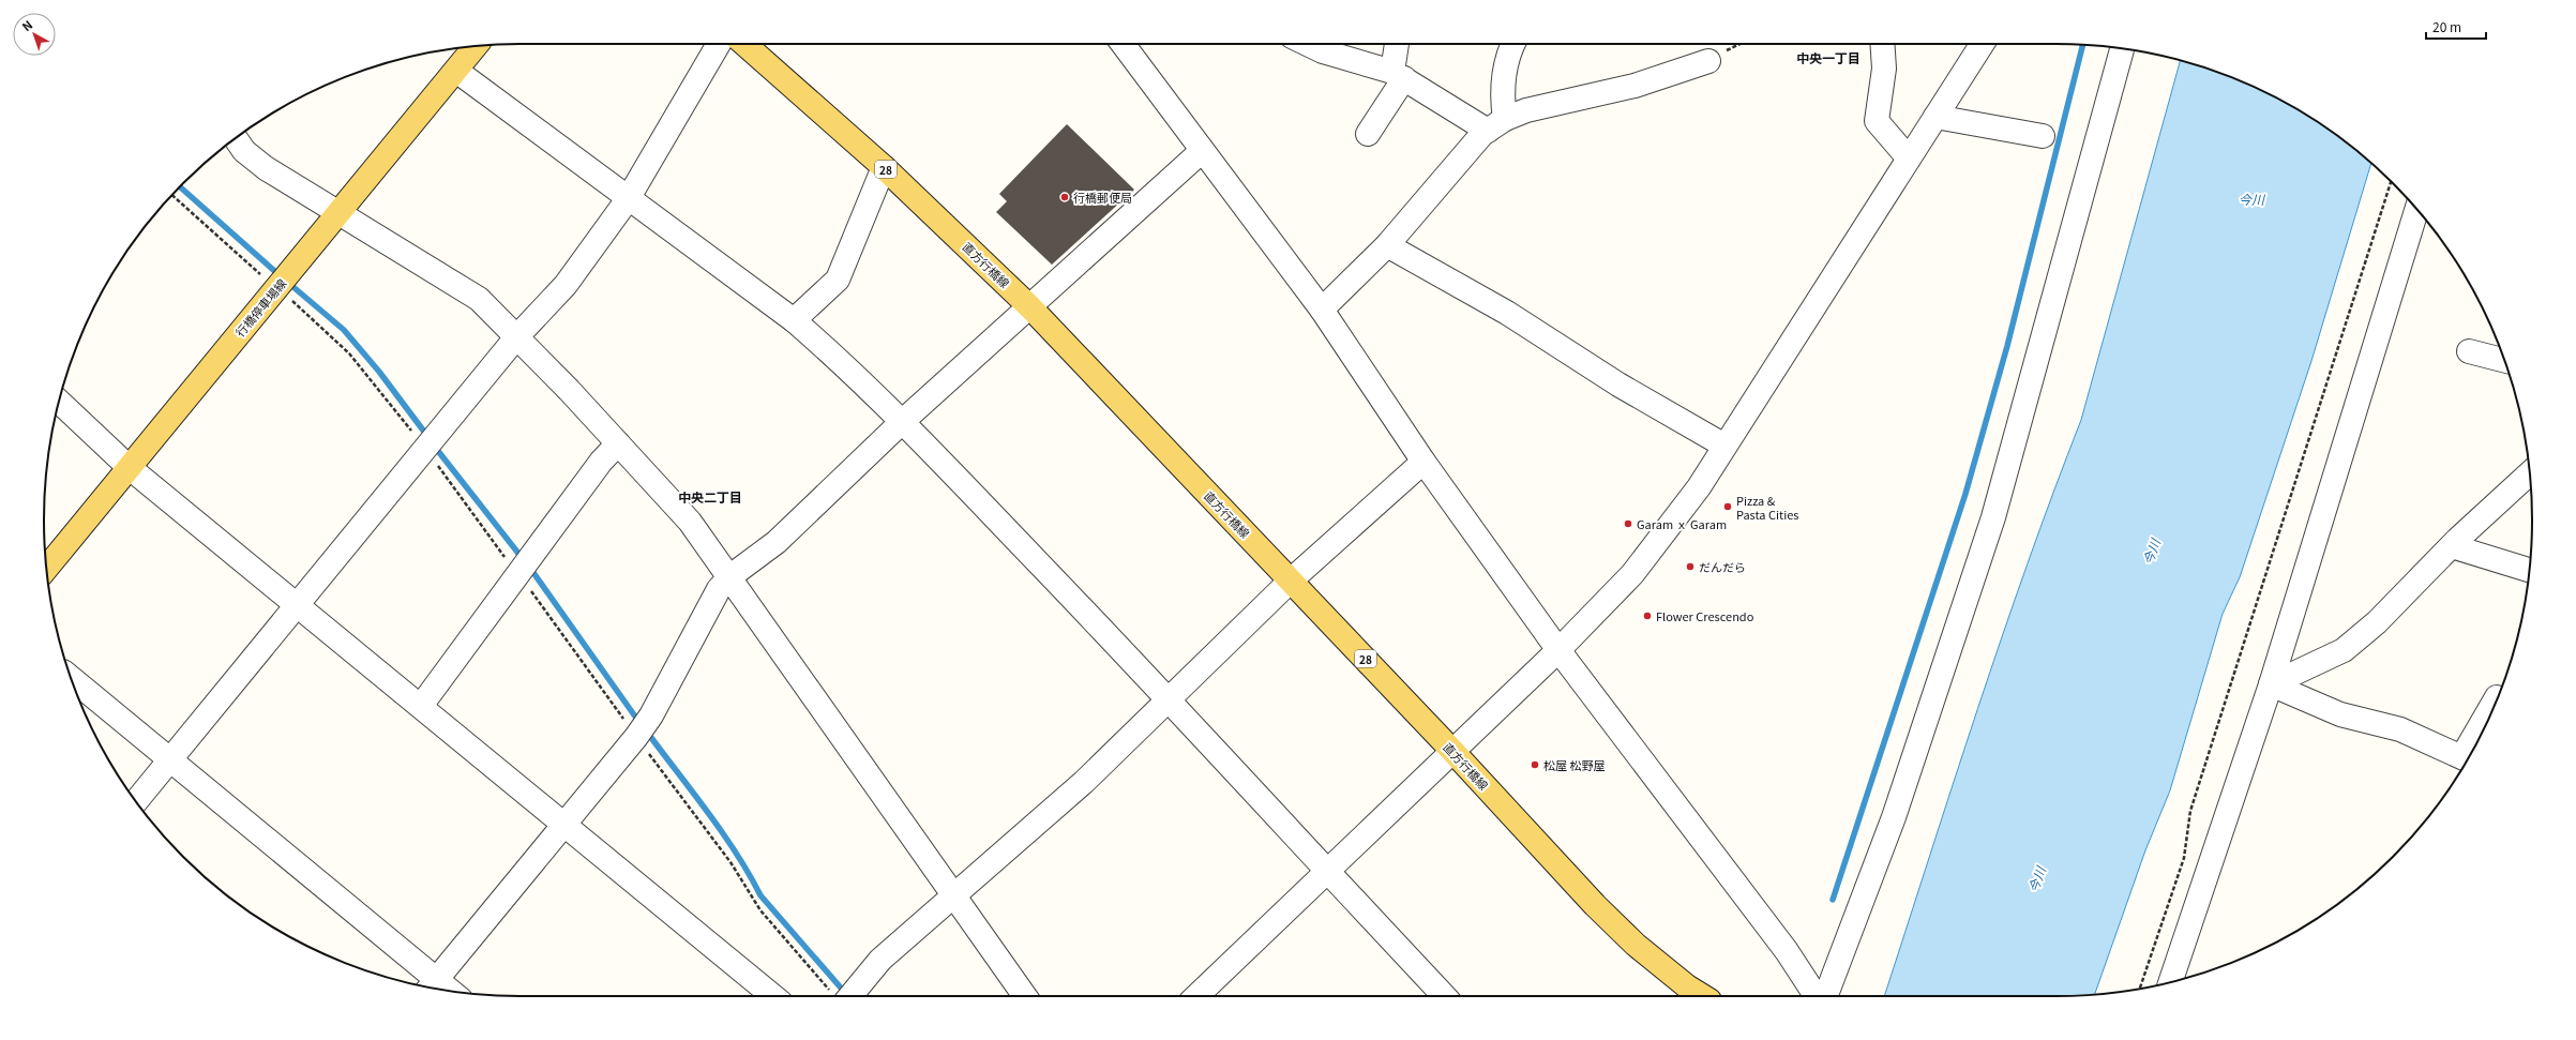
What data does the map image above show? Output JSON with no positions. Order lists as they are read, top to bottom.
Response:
{
  "streets": {
    "main road": ["28", "直方行橋線", "行橋停車場線"]
  },
  "districts": ["中央一丁目", "中央二丁目"],
  "water": ["今川"],
  "places": [
    "行橋郵便局",
    "Pizza & Pasta Cities",
    "Garam ｘ Garam",
    "だんだら",
    "Flower Crescendo",
    "松屋 松野屋"
  ],
  "scale_bar": "20 m",
  "north": "top left"
}
